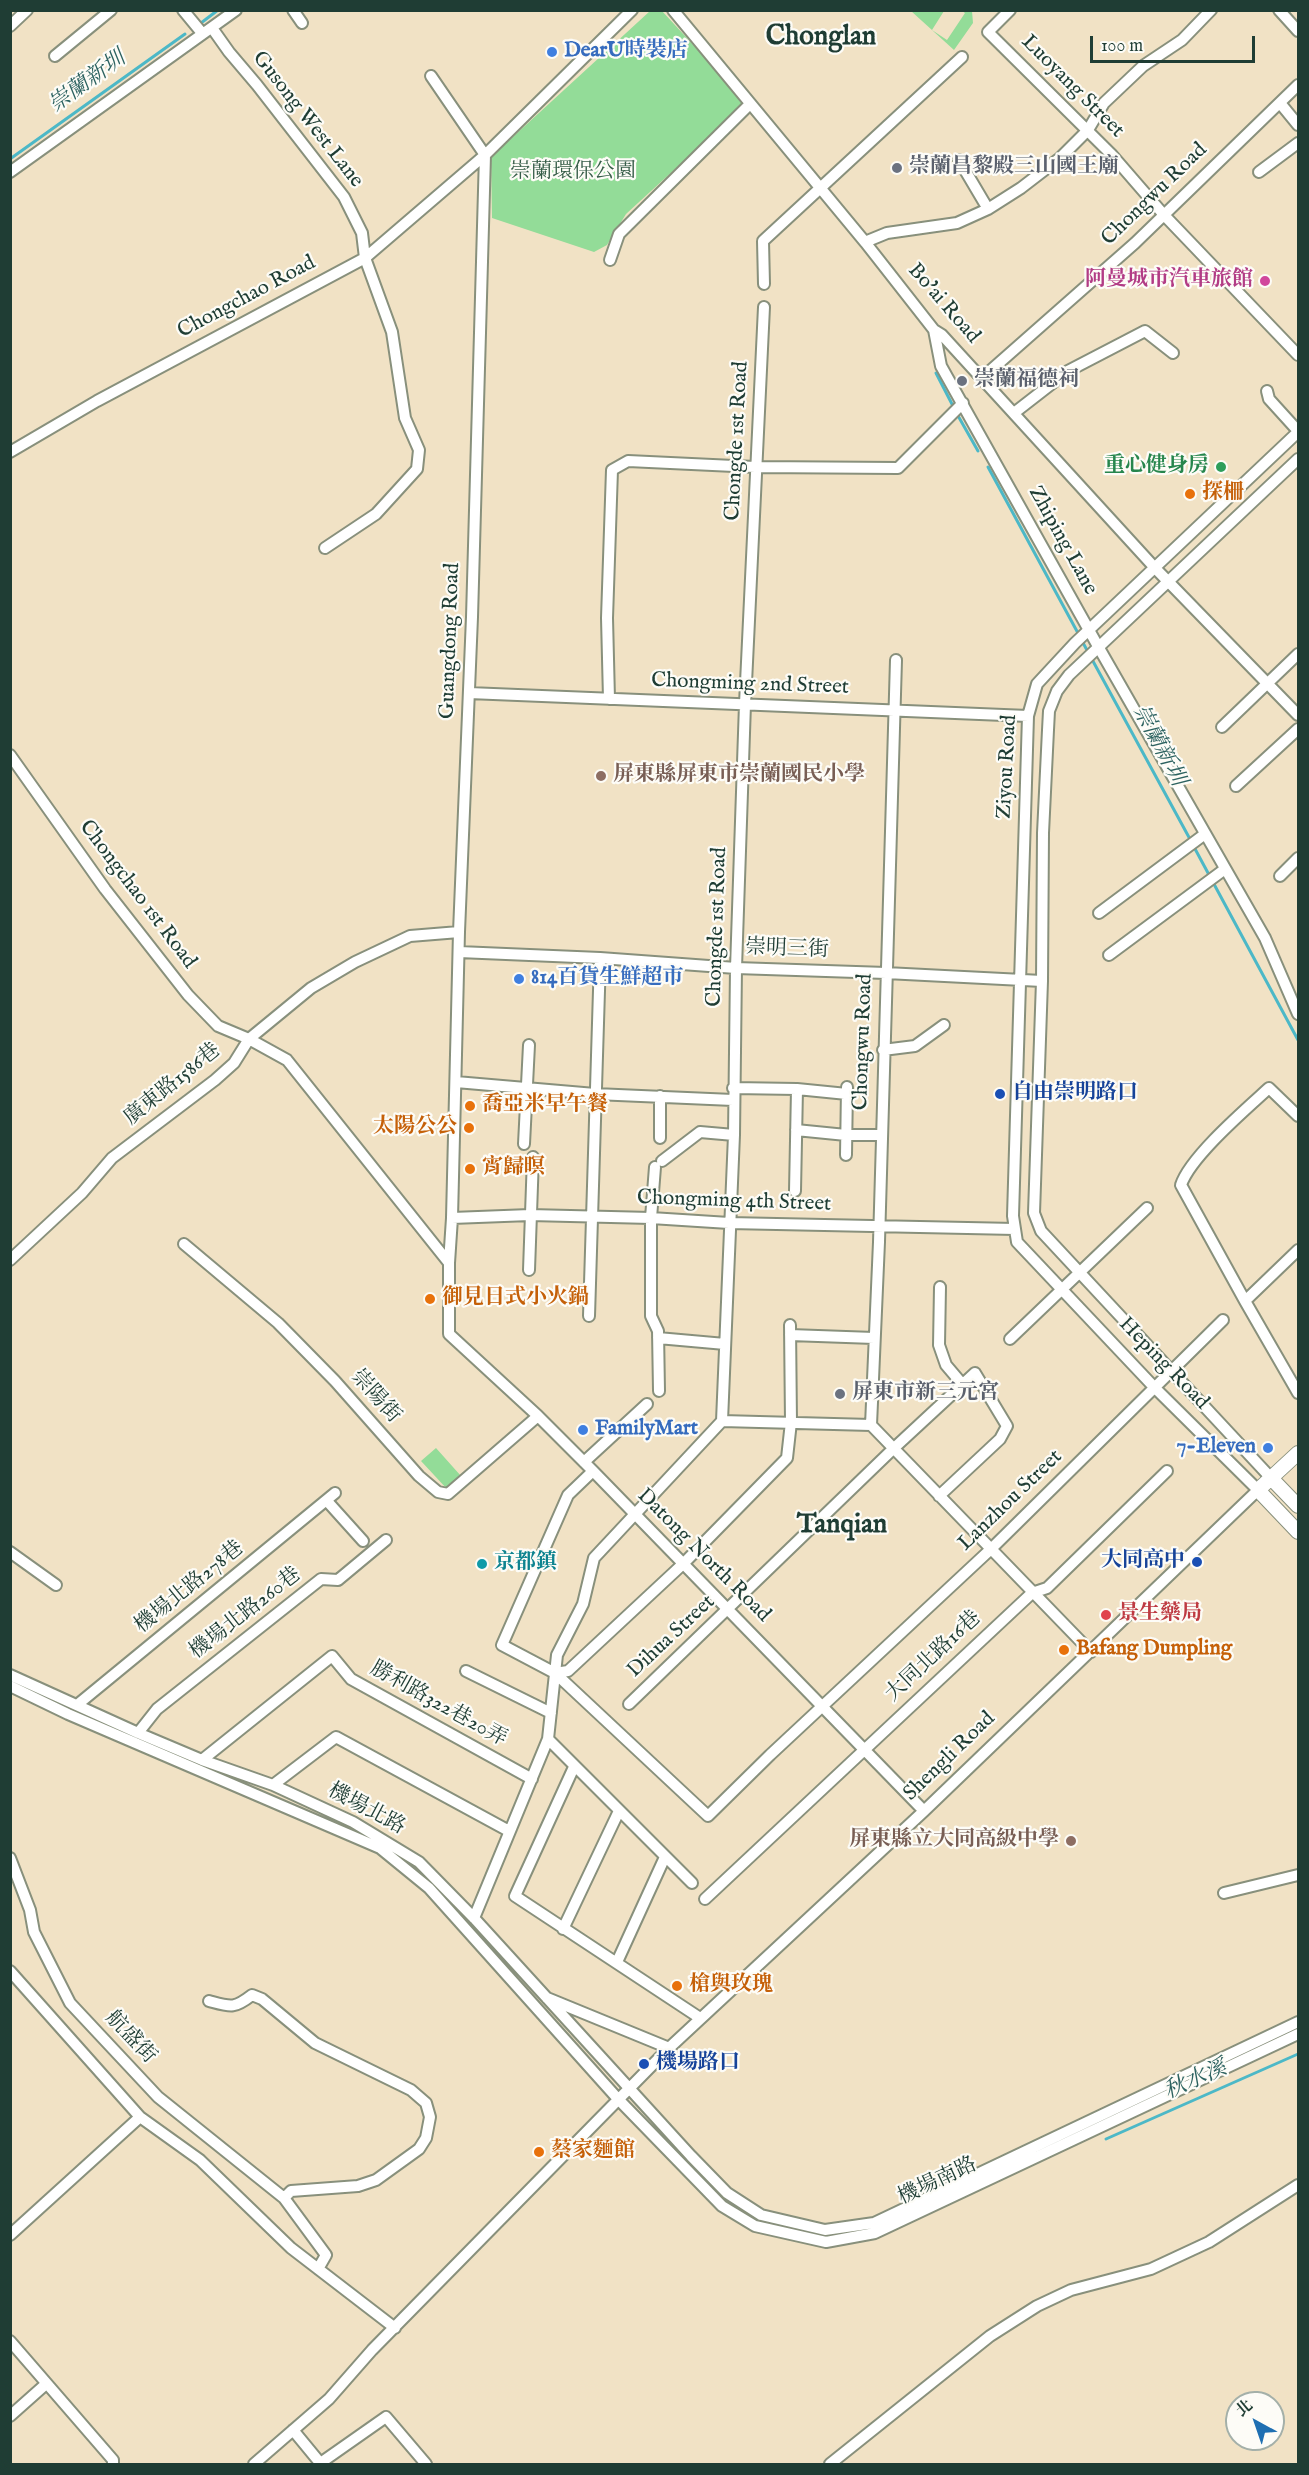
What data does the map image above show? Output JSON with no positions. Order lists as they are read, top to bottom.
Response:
{
  "streets": {
    "main road": ["Heping Road", "Shengli Road"],
    "street": [
      "Luoyang Street",
      "Gusong West Lane",
      "Chongwu Road",
      "Chongchao Road",
      "Bo'ai Road",
      "Chongde 1st Road",
      "Zhiping Lane",
      "Guangdong Road",
      "Chongming 2nd Street",
      "Ziyou Road",
      "Chongchao 1st Road",
      "崇明三街",
      "廣東路1586巷",
      "Chongming 4th Street",
      "崇陽街",
      "Lanzhou Street",
      "Datong North Road",
      "機場北路278巷",
      "機場北路260巷",
      "Dihua Street",
      "大同北路16巷",
      "勝利路322巷20弄",
      "機場北路",
      "航盛街",
      "機場南路"
    ]
  },
  "crossings": [
    ["Luoyang Street", "Chongwu Road"],
    ["Gusong West Lane", "Chongchao Road"],
    ["Chongwu Road", "Bo'ai Road"],
    ["Chongwu Road", "Chongming 2nd Street"],
    ["Chongwu Road", "崇明三街"],
    ["Chongwu Road", "Chongming 4th Street"],
    ["Chongchao Road", "Guangdong Road"],
    ["Bo'ai Road", "Zhiping Lane"],
    ["Bo'ai Road", "Ziyou Road"],
    ["Chongde 1st Road", "Chongming 2nd Street"],
    ["Chongde 1st Road", "崇明三街"],
    ["Chongde 1st Road", "Chongming 4th Street"],
    ["Zhiping Lane", "Ziyou Road"],
    ["Guangdong Road", "Chongming 2nd Street"],
    ["Guangdong Road", "崇明三街"],
    ["Guangdong Road", "廣東路1586巷"],
    ["Guangdong Road", "Chongming 4th Street"],
    ["Guangdong Road", "Datong North Road"],
    ["Chongming 2nd Street", "Ziyou Road"],
    ["Ziyou Road", "崇明三街"],
    ["Ziyou Road", "Heping Road"],
    ["Chongchao 1st Road", "廣東路1586巷"],
    ["Chongming 4th Street", "Heping Road"],
    ["Heping Road", "Lanzhou Street"],
    ["Heping Road", "Shengli Road"],
    ["崇陽街", "Datong North Road"],
    ["Lanzhou Street", "Datong North Road"],
    ["Datong North Road", "Dihua Street"],
    ["Datong North Road", "大同北路16巷"],
    ["Datong North Road", "Shengli Road"],
    ["機場北路278巷", "機場北路"],
    ["機場北路260巷", "機場北路"],
    ["勝利路322巷20弄", "機場北路"],
    ["Shengli Road", "機場北路"],
    ["Shengli Road", "機場南路"],
    ["機場北路", "機場南路"]
  ],
  "districts": ["Chonglan", "Tanqian"],
  "water": ["崇蘭新圳", "秋水溪"],
  "parks": ["崇蘭環保公園"],
  "places": [
    "DearU時裝店",
    "崇蘭昌黎殿三山國王廟",
    "阿曼城市汽車旅館",
    "崇蘭福德祠",
    "重心健身房",
    "探柵",
    "屏東縣屏東市崇蘭國民小學",
    "814百貨生鮮超市",
    "自由崇明路口",
    "喬亞米早午餐",
    "太陽公公",
    "宵歸暝",
    "御見日式小火鍋",
    "屏東市新三元宮",
    "FamilyMart",
    "7-Eleven",
    "大同高中",
    "京都鎮",
    "景生藥局",
    "Bafang Dumpling",
    "屏東縣立大同高級中學",
    "槍與玫瑰",
    "機場路口",
    "蔡家麵館"
  ],
  "scale_bar": "100 m",
  "north": "top left"
}
